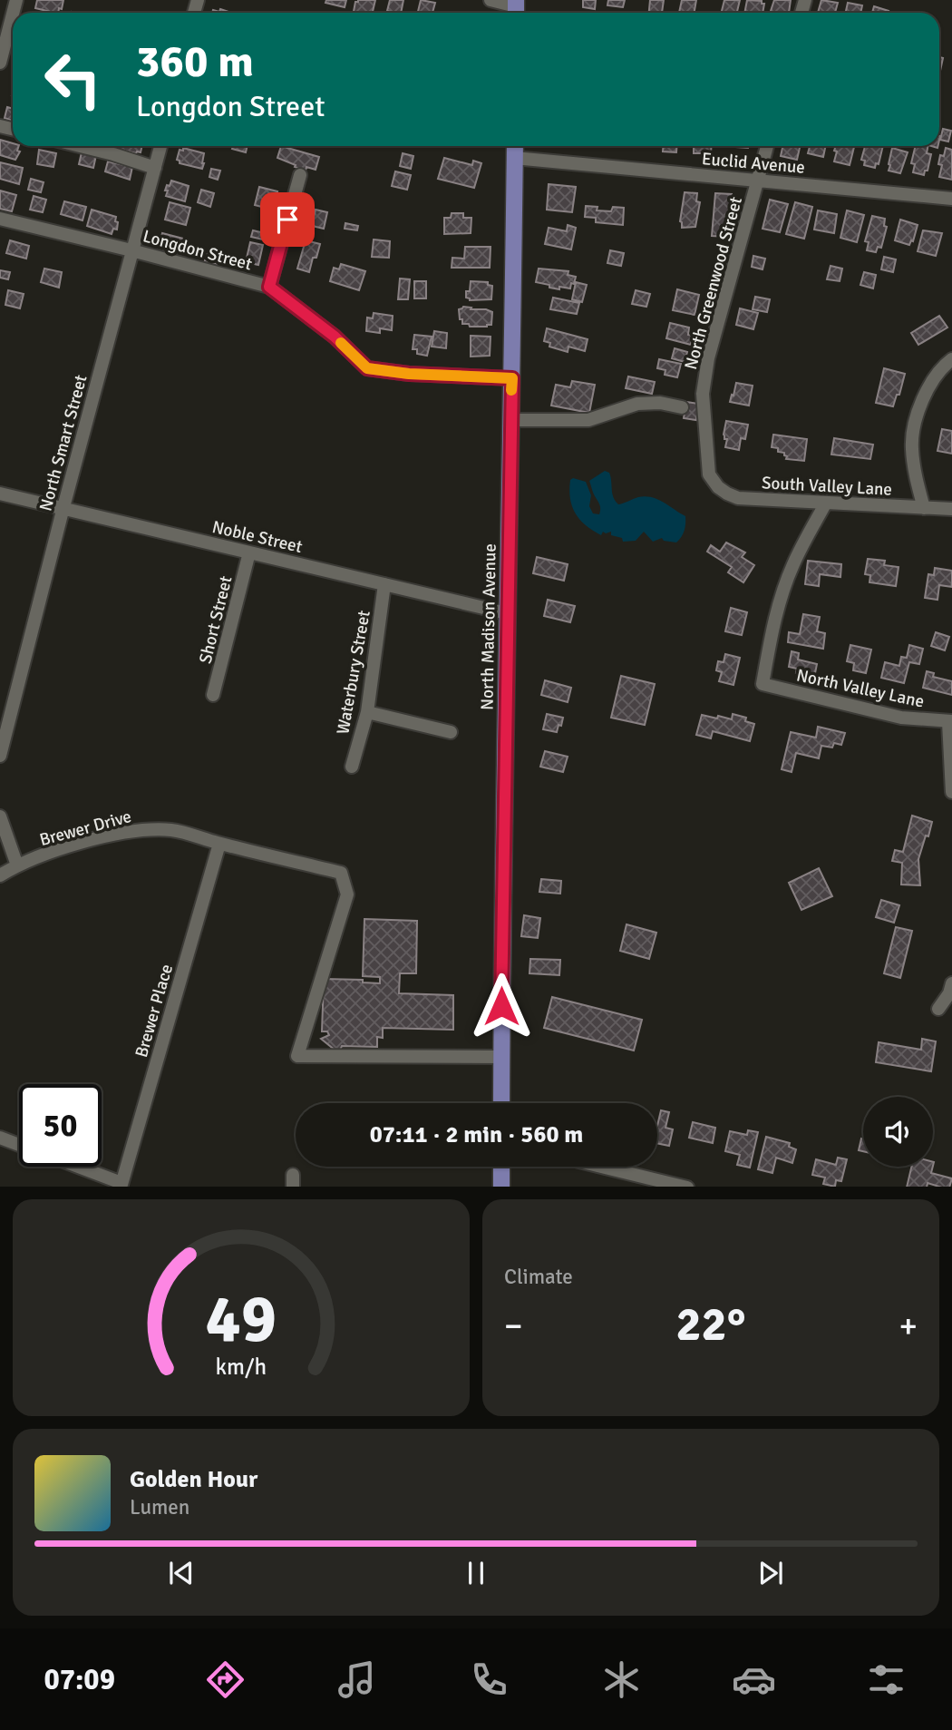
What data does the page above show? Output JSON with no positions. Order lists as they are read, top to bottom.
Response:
{
  "streets": {
    "main road": ["North Madison Avenue"],
    "street": [
      "Euclid Avenue",
      "Longdon Street",
      "North Greenwood Street",
      "North Smart Street",
      "South Valley Lane",
      "Noble Street",
      "Short Street",
      "Waterbury Street",
      "North Valley Lane",
      "Brewer Drive",
      "Brewer Place"
    ]
  },
  "crossings": [
    ["Euclid Avenue", "North Greenwood Street"],
    ["Euclid Avenue", "North Madison Avenue"],
    ["Longdon Street", "North Smart Street"],
    ["Longdon Street", "North Madison Avenue"],
    ["North Greenwood Street", "South Valley Lane"],
    ["North Smart Street", "Noble Street"],
    ["South Valley Lane", "North Valley Lane"],
    ["Noble Street", "Short Street"],
    ["Noble Street", "North Madison Avenue"],
    ["Noble Street", "Waterbury Street"],
    ["North Madison Avenue", "Brewer Drive"],
    ["Brewer Drive", "Brewer Place"]
  ],
  "page": {
    "turn": ["360 m", "Longdon Street"],
    "limit": "50",
    "trip": "07:11 · 2 min · 560 m",
    "tile": "Climate",
    "heat": ["−", "22°", "+"],
    "song": ["Golden Hour", "Lumen"],
    "tabs": "07:09",
    "gauge": ["49", "km/h"]
  }
}
